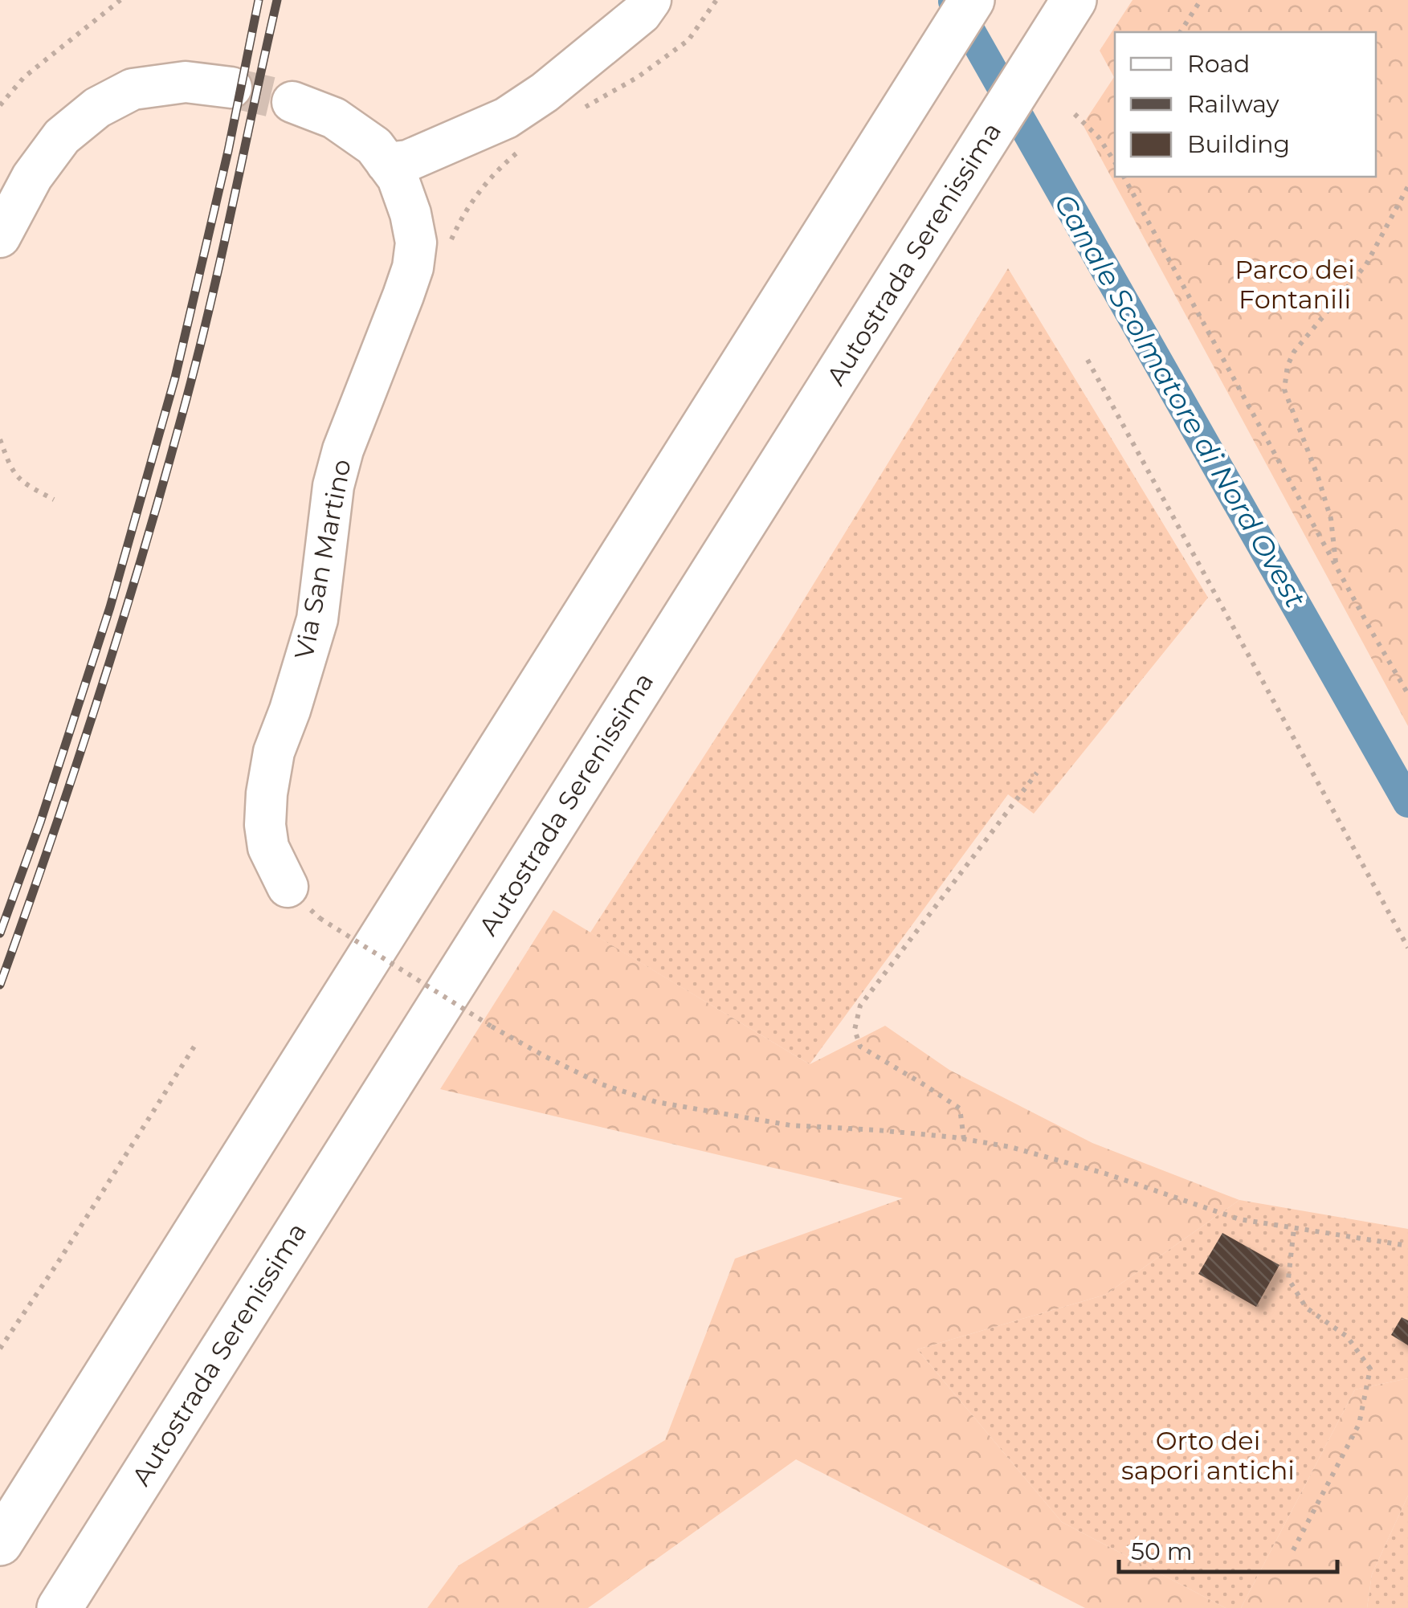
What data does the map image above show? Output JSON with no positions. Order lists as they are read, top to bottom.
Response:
{
  "streets": {
    "highway": ["Autostrada Serenissima"],
    "lane": ["Via San Martino"]
  },
  "water": ["Canale Scolmatore di Nord Ovest"],
  "parks": ["Parco dei Fontanili", "Orto dei sapori antichi"],
  "legend": ["Road", "Railway", "Building"],
  "scale_bar": "50 m"
}
